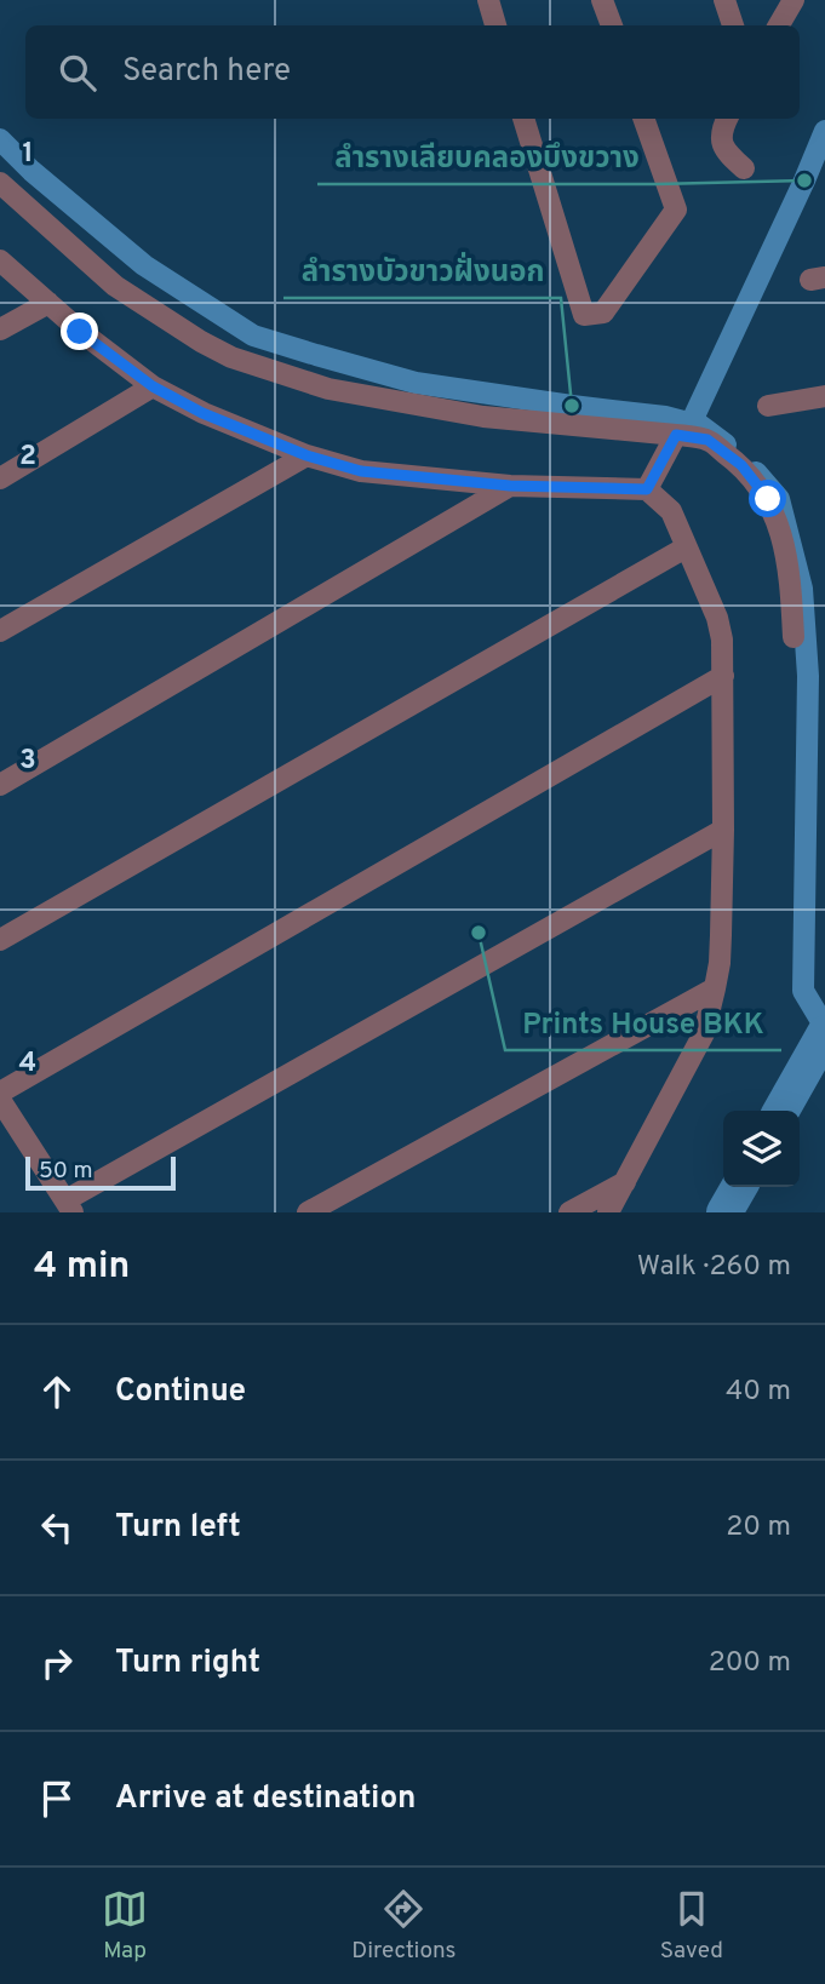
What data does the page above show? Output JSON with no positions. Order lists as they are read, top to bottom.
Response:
{
  "places": ["ลำรางเลียบคลองบึงขวาง", "ลำรางบัวขาวฝั่งนอก", "Prints House BKK"],
  "scale_bar": "50 m",
  "page": {
    "search": "Search here",
    "scale": "50 m",
    "heading": ["4 min", "Walk · 260 m"],
    "list": [
      ["Continue", "40 m"],
      ["Turn left", "20 m"],
      ["Turn right", "200 m"],
      "Arrive at destination"
    ],
    "nav": ["Map", "Directions", "Saved"]
  },
  "grid": {
    "rows": [
      "1",
      "2",
      "3",
      "4"
    ]
  }
}
